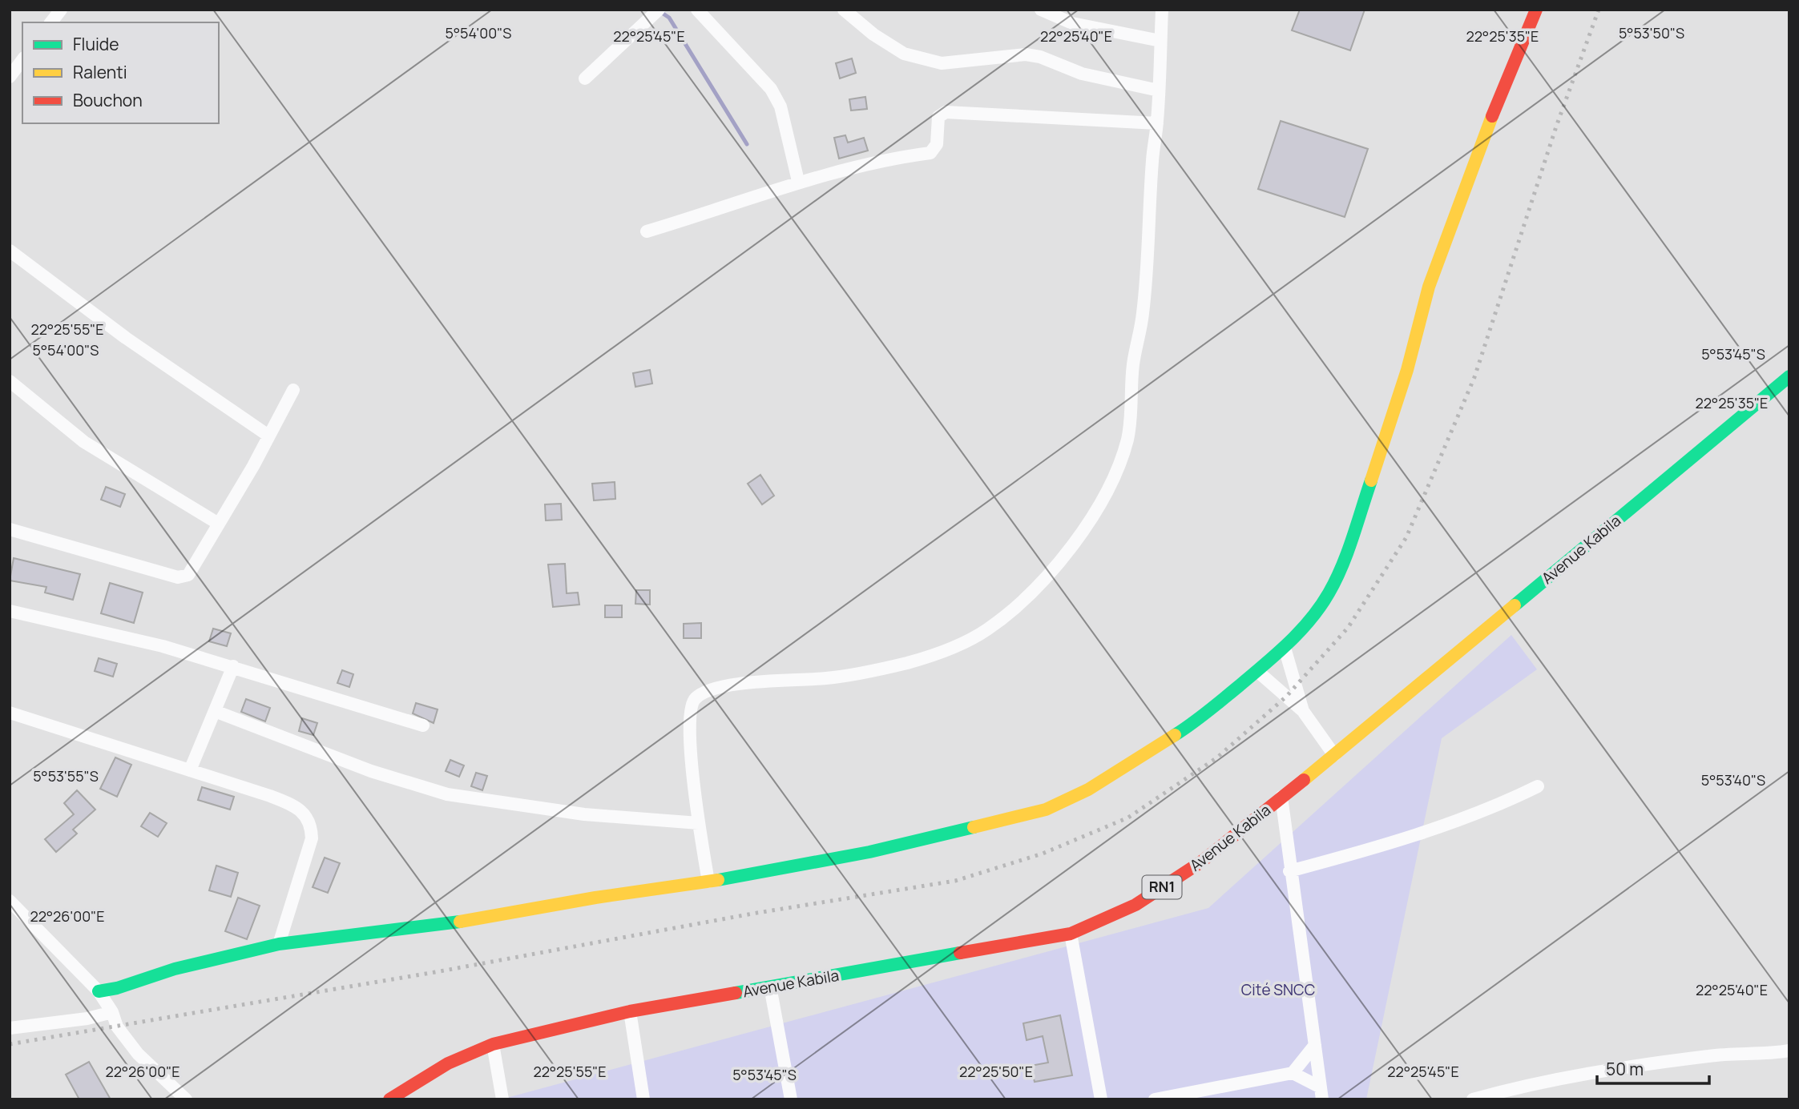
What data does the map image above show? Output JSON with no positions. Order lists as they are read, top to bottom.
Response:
{
  "streets": {
    "main road": ["Avenue Kabila", "RN1"]
  },
  "parks": ["Cité SNCC"],
  "legend": ["Fluide", "Ralenti", "Bouchon"],
  "scale_bar": "50 m",
  "coordinates": [
    "5°54'00\"S",
    "5°53'50\"S",
    "22°25'45\"E",
    "22°25'40\"E",
    "22°25'35\"E",
    "22°25'55\"E",
    "5°53'45\"S",
    "5°53'55\"S",
    "5°53'40\"S",
    "22°26'00\"E",
    "22°25'50\"E"
  ]
}
